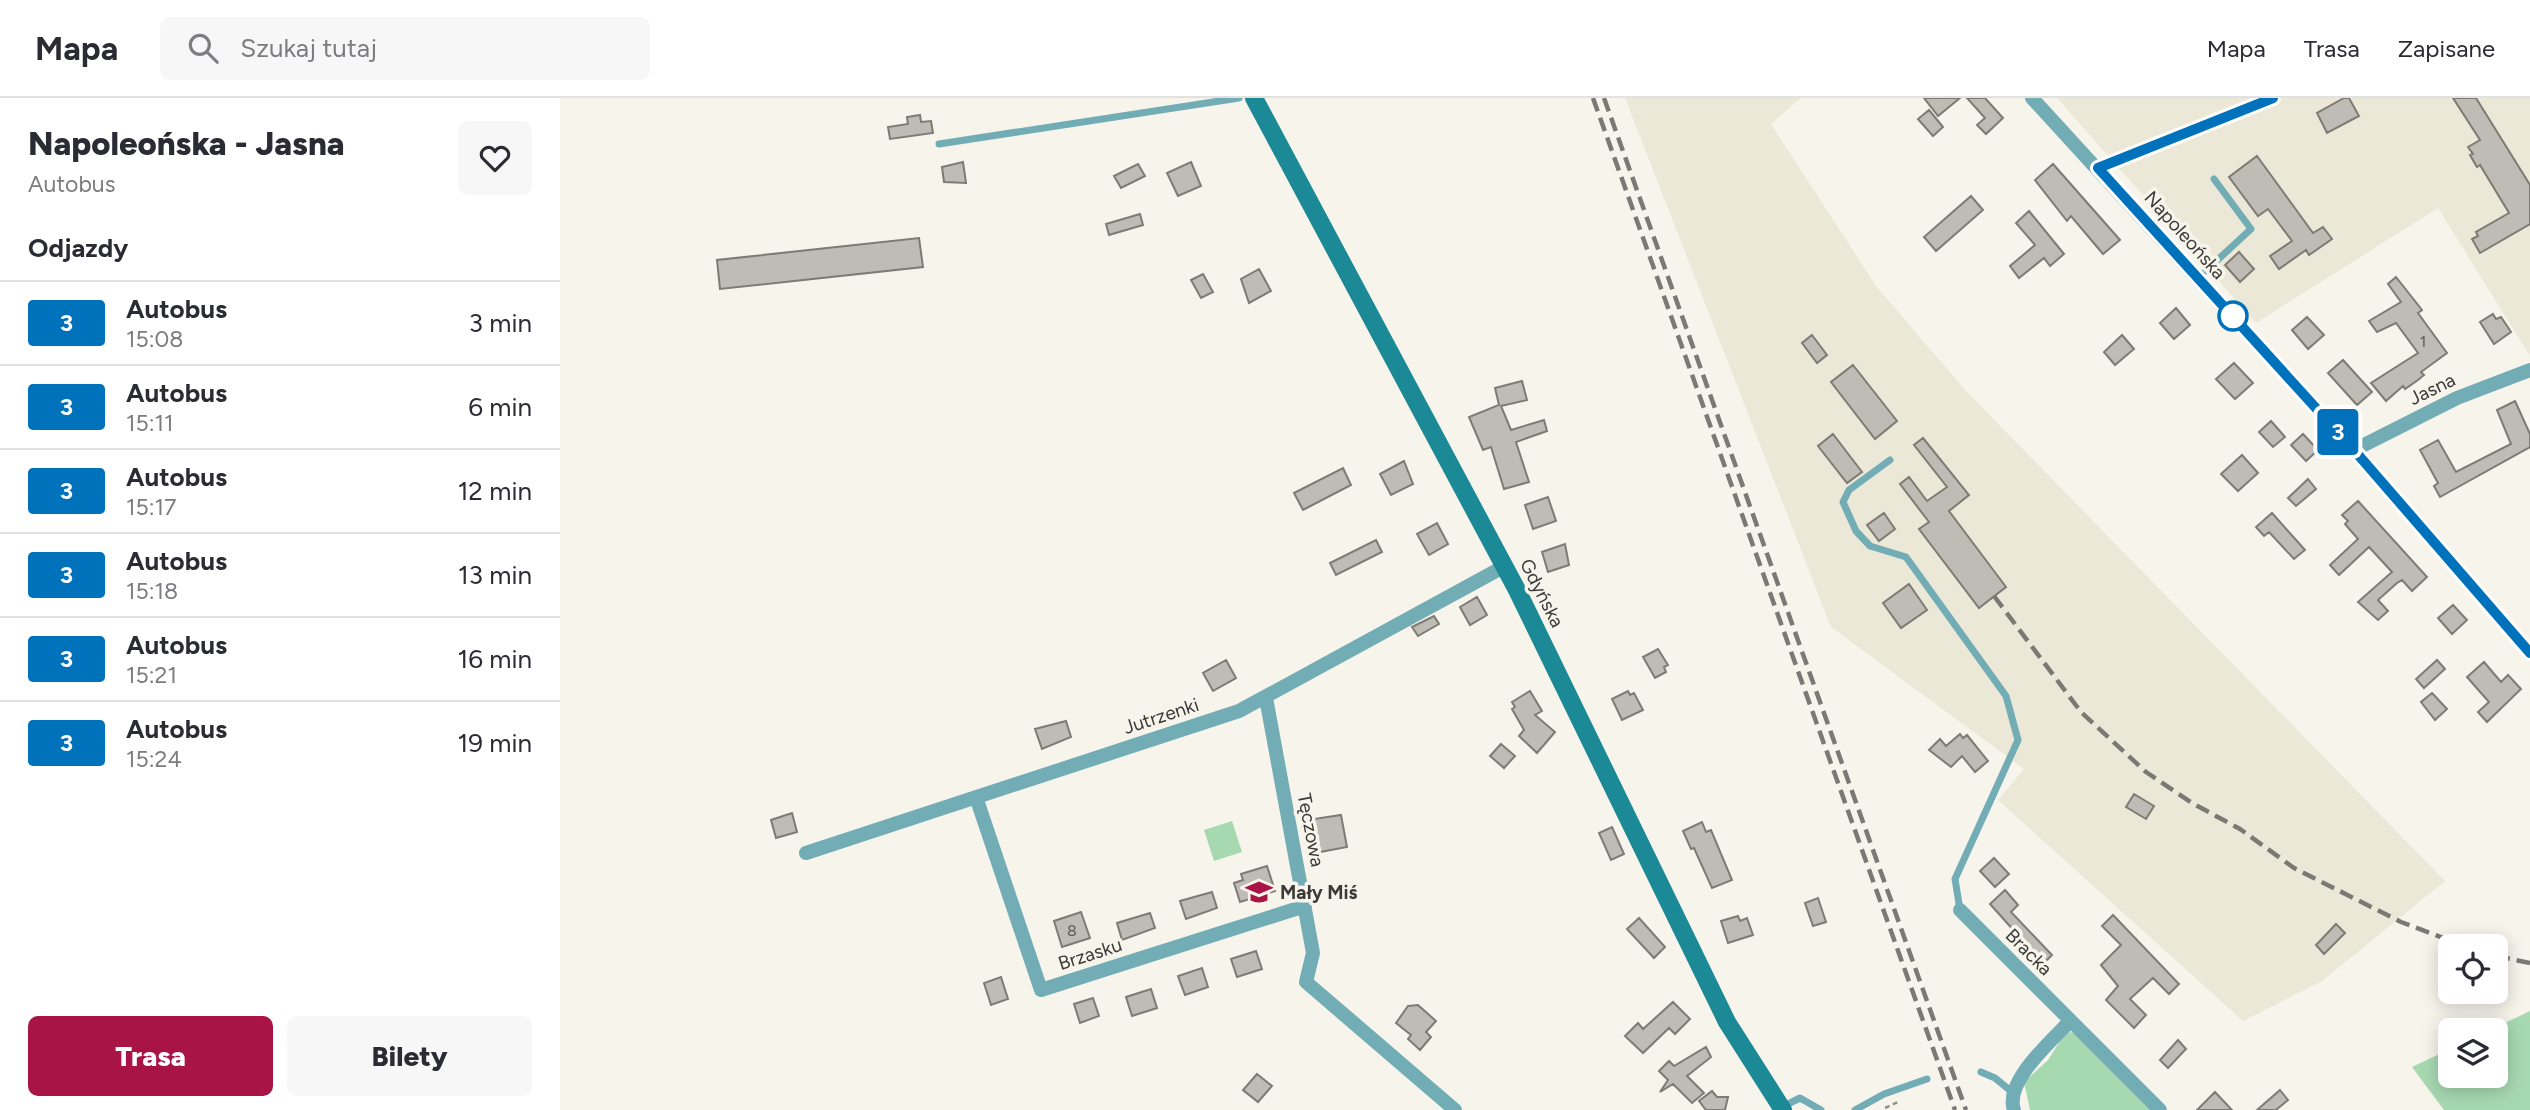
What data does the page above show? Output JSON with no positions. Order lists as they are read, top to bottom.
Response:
{
  "streets": {
    "main road": ["Gdyńska"],
    "street": [
      "Napoleońska",
      "Jasna",
      "Jutrzenki",
      "Tęczowa",
      "Bracka",
      "Brzasku"
    ]
  },
  "crossings": [
    ["Napoleońska", "Jasna"],
    ["Gdyńska", "Jutrzenki"],
    ["Jutrzenki", "Tęczowa"],
    ["Jutrzenki", "Brzasku"],
    ["Tęczowa", "Brzasku"]
  ],
  "places": {
    "school or university": ["Mały Miś"]
  },
  "lines": ["bus line 3"],
  "house_numbers": ["1", "8"],
  "page": {
    "header": "Mapa",
    "search": "Szukaj tutaj",
    "nav": ["Mapa", "Trasa", "Zapisane"],
    "heading": [
      ["Napoleońska - Jasna", "Autobus"],
      "Odjazdy"
    ],
    "on_map": "3",
    "list": [
      {
        "mark": "3",
        "name": "Autobus",
        "note": "15:08",
        "value": "3 min"
      },
      {
        "mark": "3",
        "name": "Autobus",
        "note": "15:11",
        "value": "6 min"
      },
      {
        "mark": "3",
        "name": "Autobus",
        "note": "15:17",
        "value": "12 min"
      },
      {
        "mark": "3",
        "name": "Autobus",
        "note": "15:18",
        "value": "13 min"
      },
      {
        "mark": "3",
        "name": "Autobus",
        "note": "15:21",
        "value": "16 min"
      },
      {
        "mark": "3",
        "name": "Autobus",
        "note": "15:24",
        "value": "19 min"
      }
    ],
    "buttons": ["Trasa", "Bilety"]
  }
}
